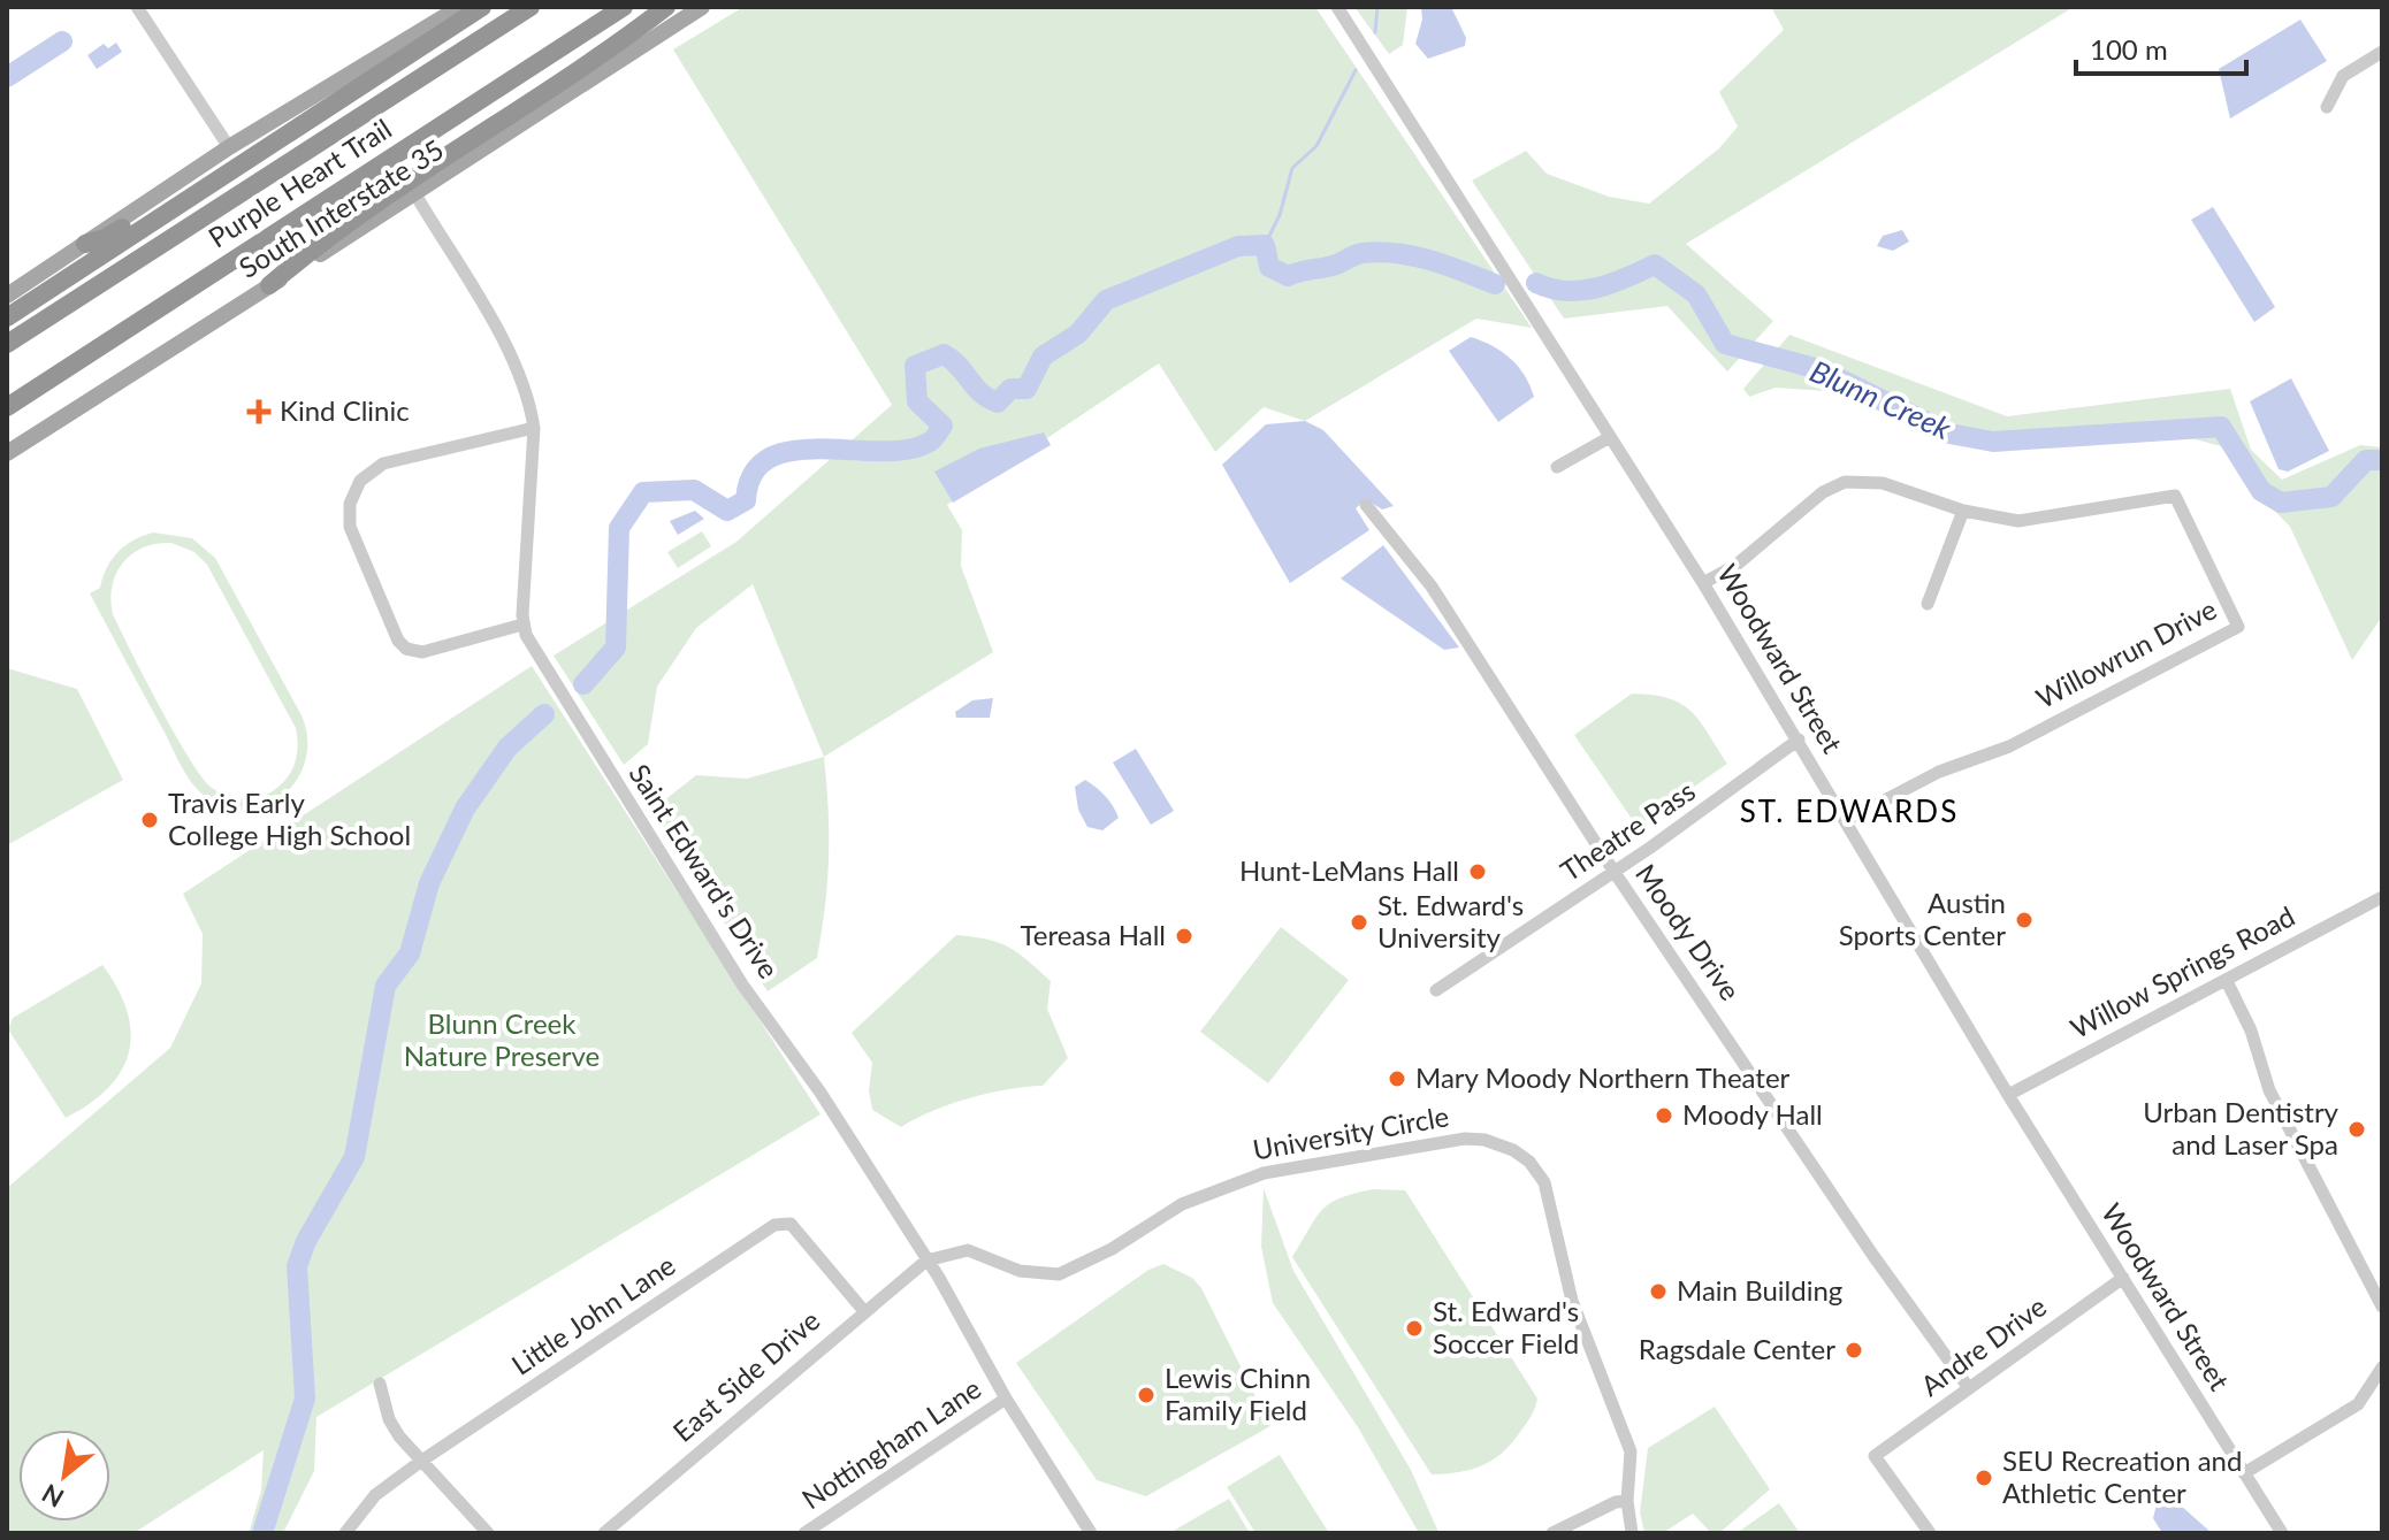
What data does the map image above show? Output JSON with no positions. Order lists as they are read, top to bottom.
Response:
{
  "streets": {
    "highway": ["Purple Heart Trail"],
    "main road": ["South Interstate 35"],
    "street": [
      "Willowrun Drive",
      "Woodward Street",
      "Theatre Pass",
      "Saint Edward's Drive",
      "Moody Drive",
      "Willow Springs Road",
      "University Circle",
      "Little John Lane",
      "Andre Drive",
      "East Side Drive",
      "Nottingham Lane"
    ]
  },
  "crossings": [
    ["Willowrun Drive", "Woodward Street"],
    ["Woodward Street", "Theatre Pass"],
    ["Woodward Street", "Willow Springs Road"],
    ["Woodward Street", "Andre Drive"],
    ["Theatre Pass", "Moody Drive"],
    ["Saint Edward's Drive", "University Circle"],
    ["Saint Edward's Drive", "East Side Drive"],
    ["Saint Edward's Drive", "Nottingham Lane"],
    ["Moody Drive", "Andre Drive"],
    ["University Circle", "East Side Drive"],
    ["Little John Lane", "East Side Drive"]
  ],
  "districts": ["ST. EDWARDS"],
  "water": ["Blunn Creek"],
  "parks": ["Blunn Creek Nature Preserve"],
  "places": {
    "health": ["Kind Clinic"],
    "other": [
      "Travis Early College High School",
      "Hunt-LeMans Hall",
      "Austin Sports Center",
      "St. Edward's University",
      "Tereasa Hall",
      "Mary Moody Northern Theater",
      "Moody Hall",
      "Urban Dentistry and Laser Spa",
      "Main Building",
      "St. Edward's Soccer Field",
      "Ragsdale Center",
      "Lewis Chinn Family Field",
      "SEU Recreation and Athletic Center"
    ]
  },
  "scale_bar": "100 m",
  "north": "bottom left"
}
